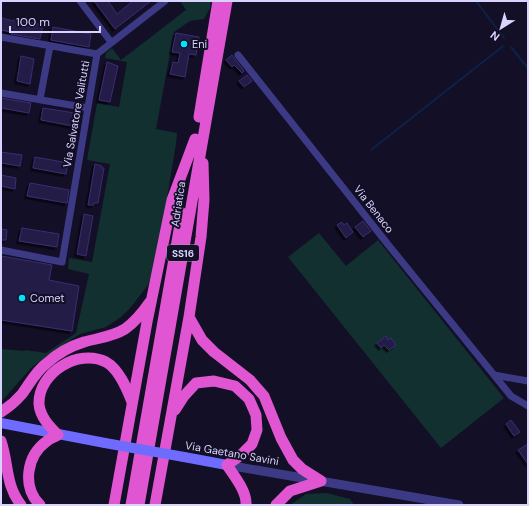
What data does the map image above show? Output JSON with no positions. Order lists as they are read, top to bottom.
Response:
{
  "streets": {
    "highway": ["Adriatica", "SS16"],
    "main road": ["Via Gaetano Savini"],
    "street": ["Via Salvatore Valitutti", "Via Benaco"]
  },
  "crossings": [
    ["Adriatica", "SS16"],
    ["SS16", "Via Gaetano Savini"]
  ],
  "places": ["Eni", "Comet"],
  "scale_bar": "100 m",
  "north": "bottom left"
}
